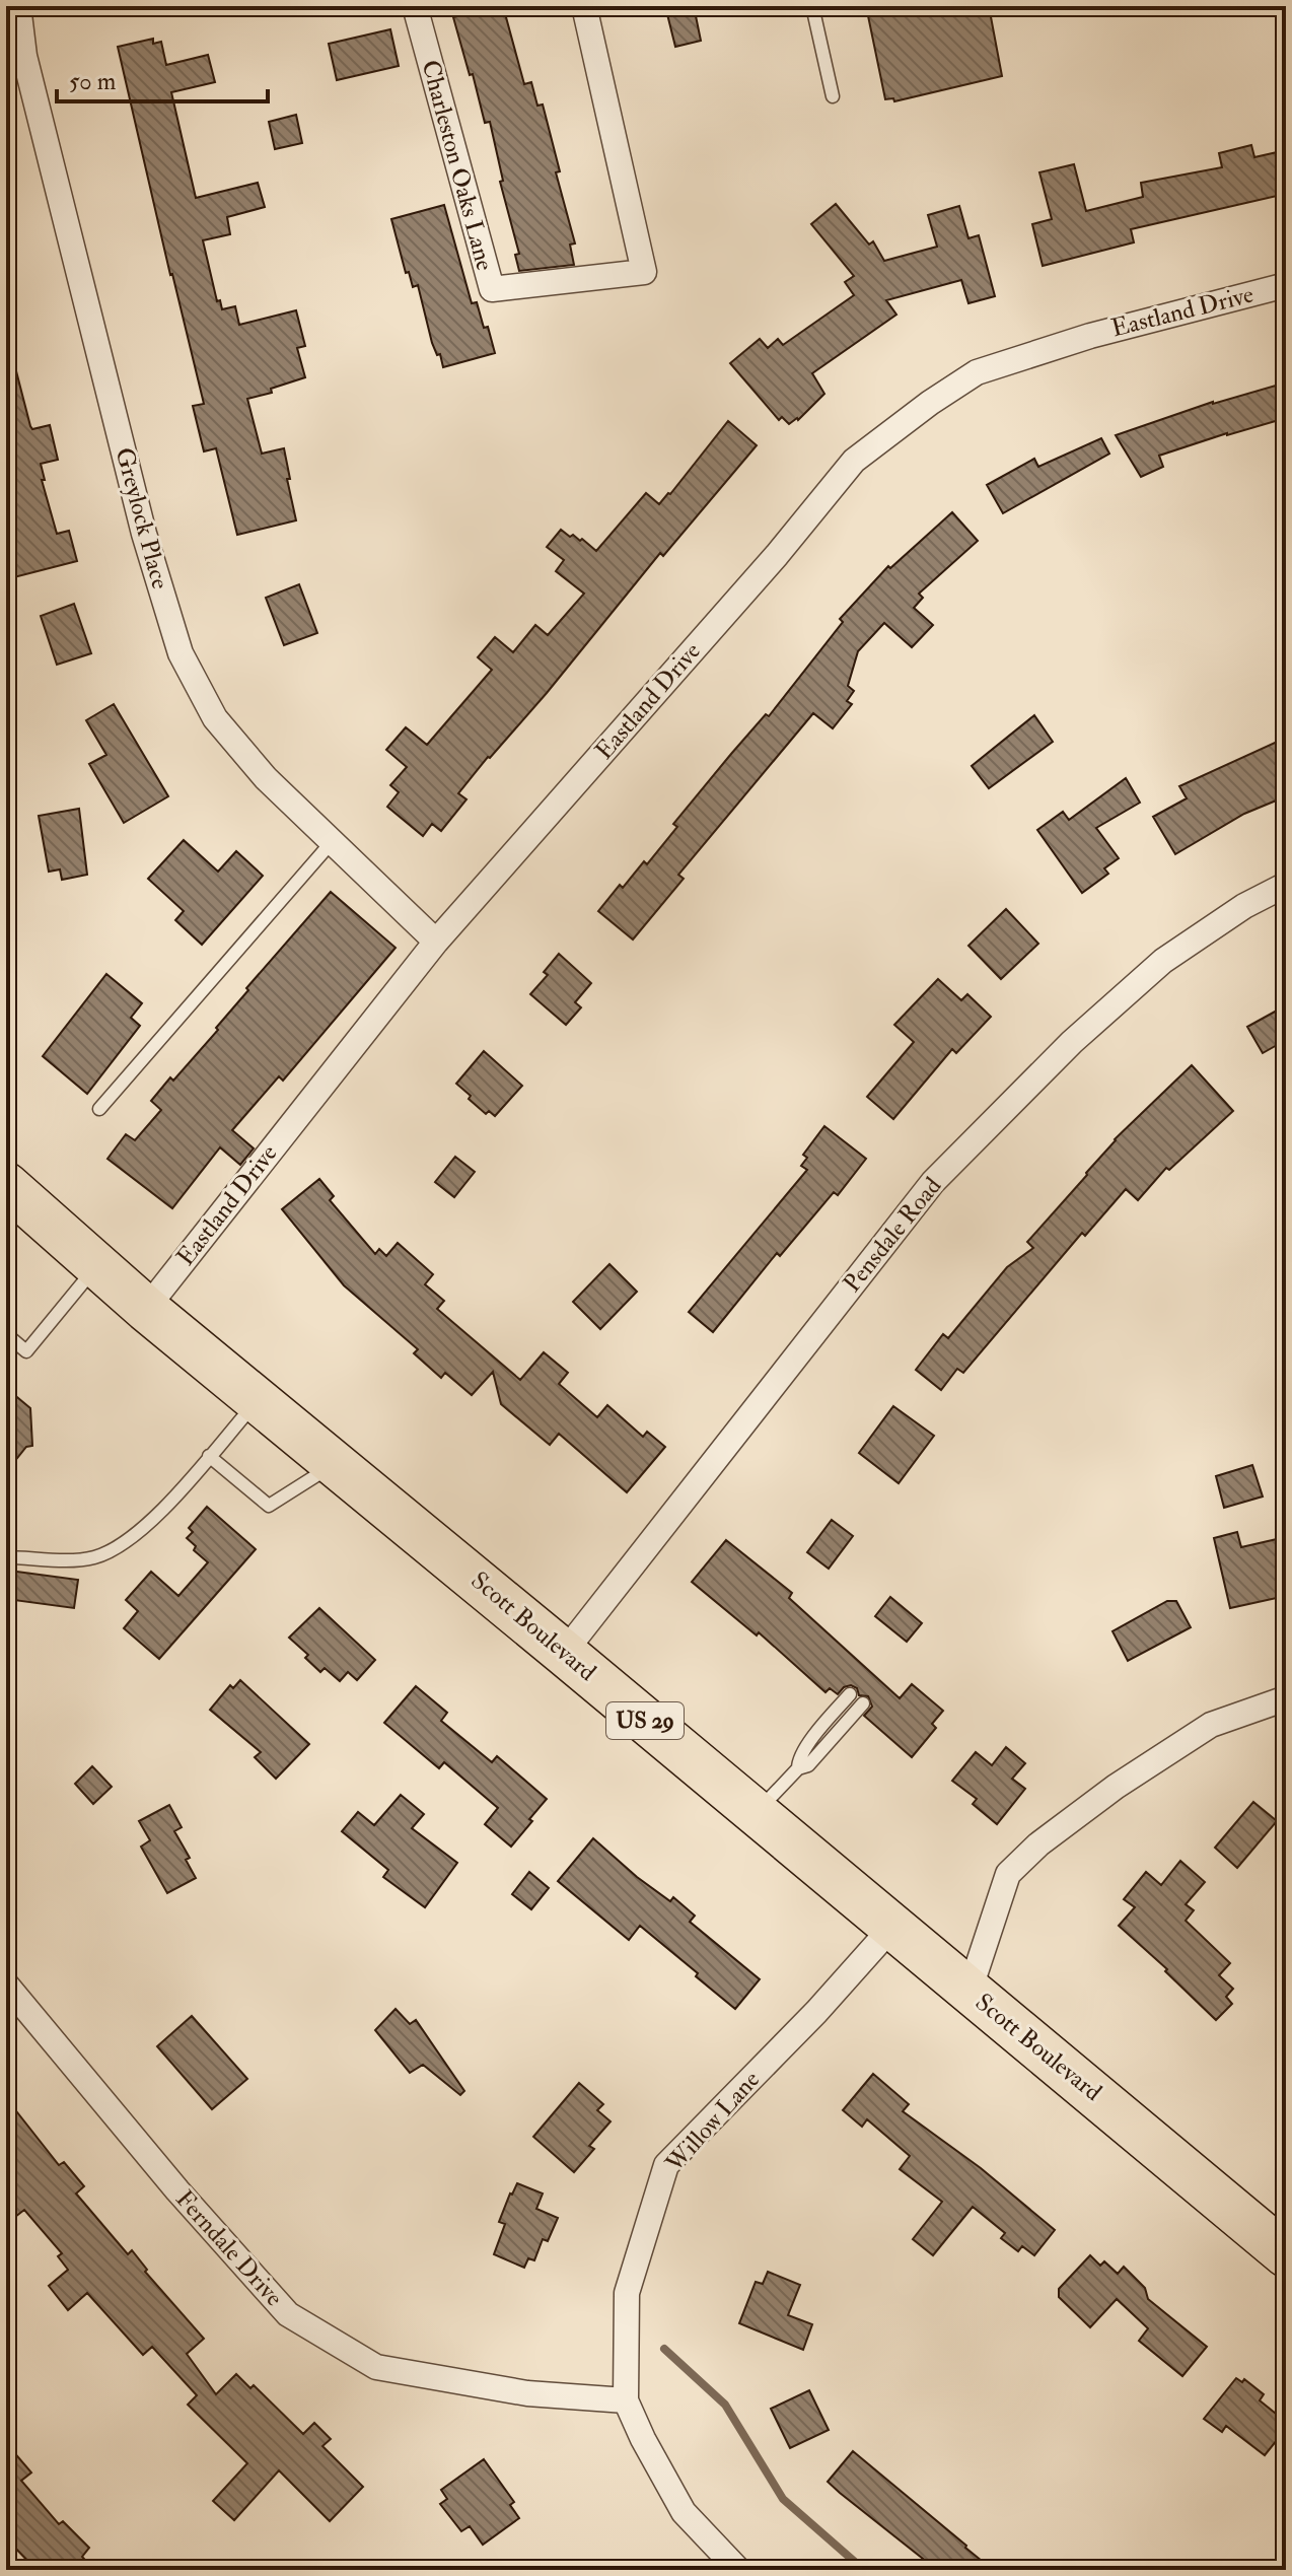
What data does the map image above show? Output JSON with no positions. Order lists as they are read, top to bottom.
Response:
{
  "streets": {
    "highway": ["Scott Boulevard", "US 29"],
    "street": [
      "Charleston Oaks Lane",
      "Eastland Drive",
      "Greylock Place",
      "Pensdale Road",
      "Willow Lane",
      "Ferndale Drive"
    ]
  },
  "crossings": [
    ["Eastland Drive", "Greylock Place"],
    ["Eastland Drive", "Scott Boulevard"],
    ["Pensdale Road", "Scott Boulevard"],
    ["Scott Boulevard", "Willow Lane"],
    ["Willow Lane", "Ferndale Drive"]
  ],
  "scale_bar": "50 m"
}
